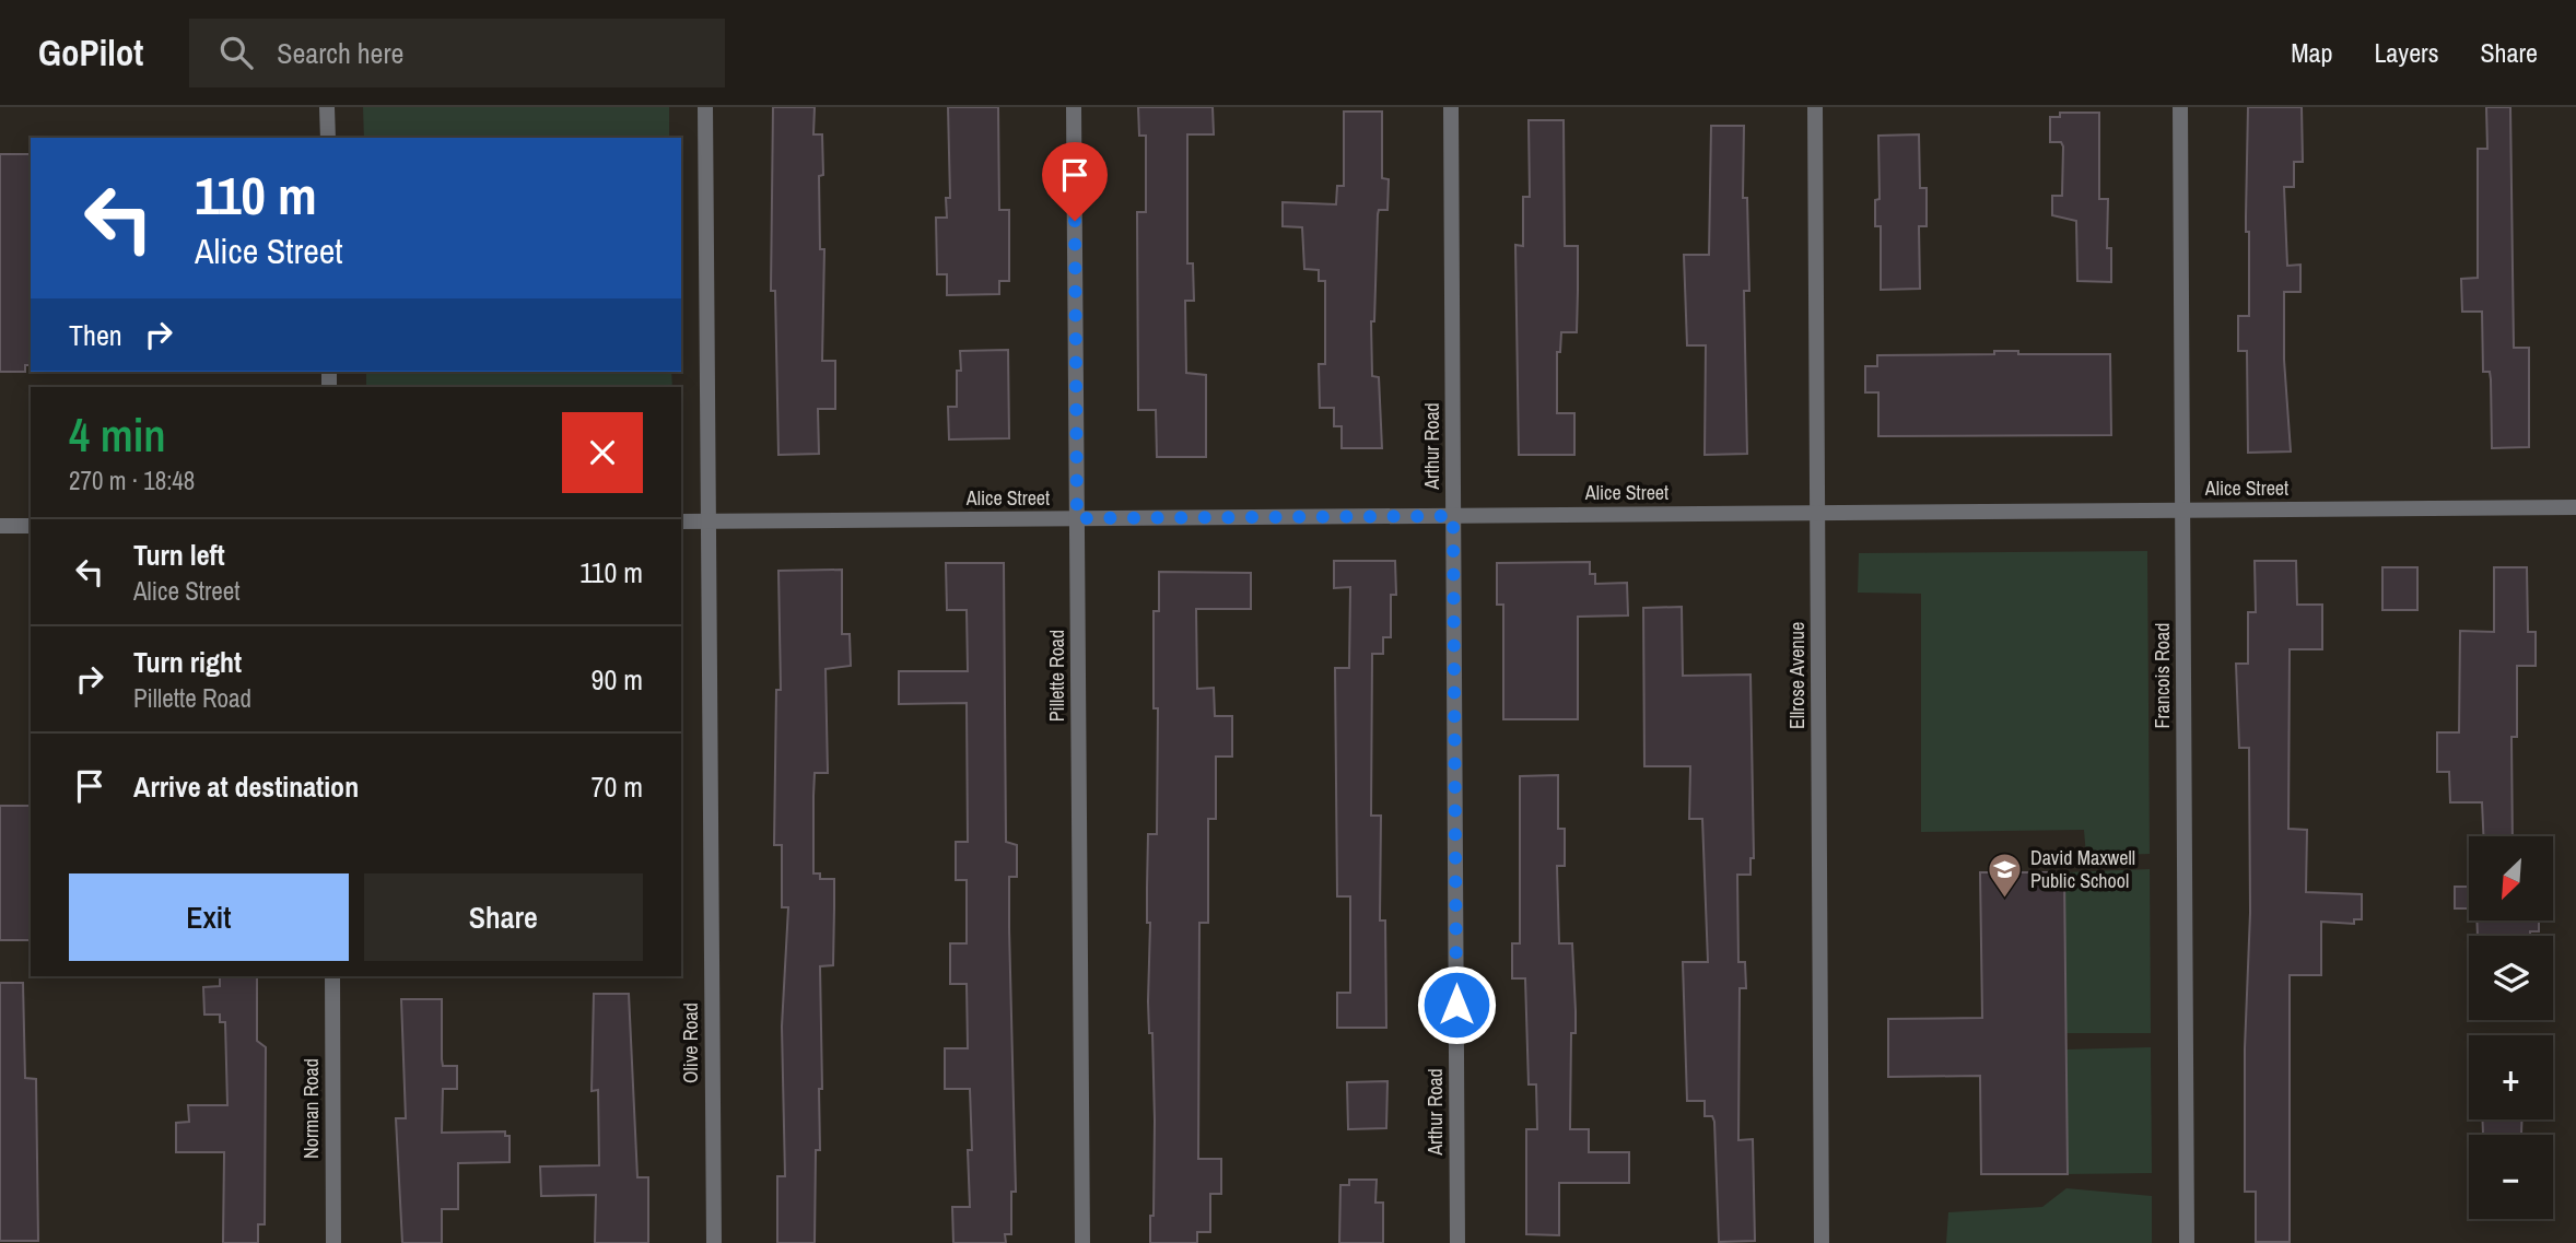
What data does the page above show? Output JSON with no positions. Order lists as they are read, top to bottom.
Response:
{
  "streets": {
    "street": [
      "Arthur Road",
      "Alice Street",
      "Pillette Road",
      "Ellrose Avenue",
      "Francois Road",
      "Olive Road",
      "Norman Road"
    ]
  },
  "crossings": [
    ["Arthur Road", "Alice Street"],
    ["Alice Street", "Pillette Road"],
    ["Alice Street", "Ellrose Avenue"],
    ["Alice Street", "Francois Road"],
    ["Alice Street", "Olive Road"]
  ],
  "places": {
    "school or university": ["David Maxwell Public School"]
  },
  "north": "bottom left",
  "page": {
    "header": "GoPilot",
    "search": "Search here",
    "nav": ["Map", "Layers", "Share"],
    "turn": ["110 m", "Alice Street"],
    "then": "Then",
    "heading": ["4 min", "270 m · 18:48"],
    "list": [
      {
        "name": "Turn left",
        "note": "Alice Street",
        "value": "110 m"
      },
      {
        "name": "Turn right",
        "note": "Pillette Road",
        "value": "90 m"
      },
      {
        "name": "Arrive at destination",
        "value": "70 m"
      }
    ],
    "map_buttons": ["+", "−"],
    "buttons": ["Exit", "Share"]
  }
}
